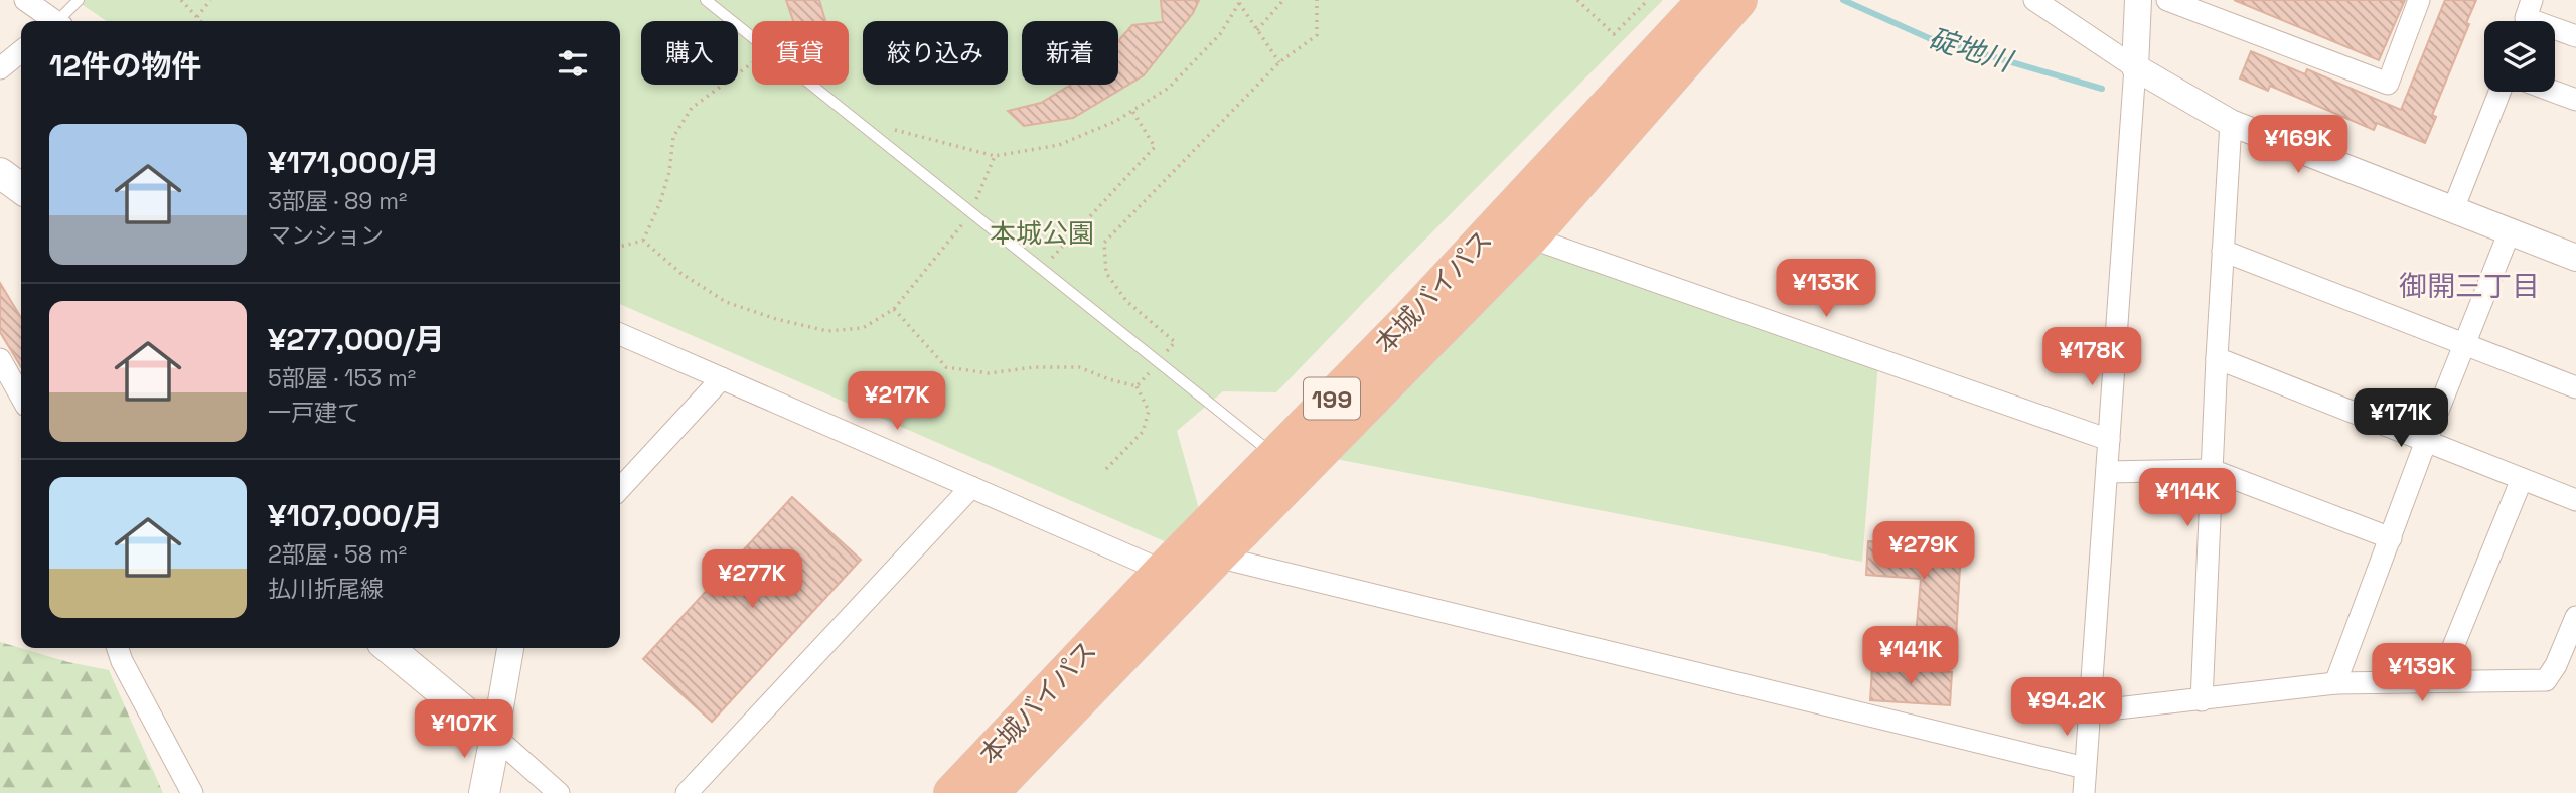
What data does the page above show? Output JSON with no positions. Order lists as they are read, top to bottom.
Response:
{
  "streets": {
    "highway": ["本城バイパス", "199"]
  },
  "districts": ["御開三丁目"],
  "water": ["碇地川"],
  "parks": ["本城公園"],
  "page": {
    "chip": [
      "購入",
      "賃貸",
      "絞り込み",
      "新着"
    ],
    "heading": "12件の物件",
    "list": [
      {
        "name": "¥171,000/月",
        "note": "3部屋 · 89 m² · マンション"
      },
      {
        "name": "¥277,000/月",
        "note": "5部屋 · 153 m² · 一戸建て"
      },
      {
        "name": "¥107,000/月",
        "note": "2部屋 · 58 m² · 払川折尾線"
      }
    ],
    "price": [
      "¥169K",
      "¥133K",
      "¥178K",
      "¥217K",
      "¥171K",
      "¥114K",
      "¥279K",
      "¥277K",
      "¥141K",
      "¥139K",
      "¥94.2K",
      "¥107K"
    ]
  }
}
